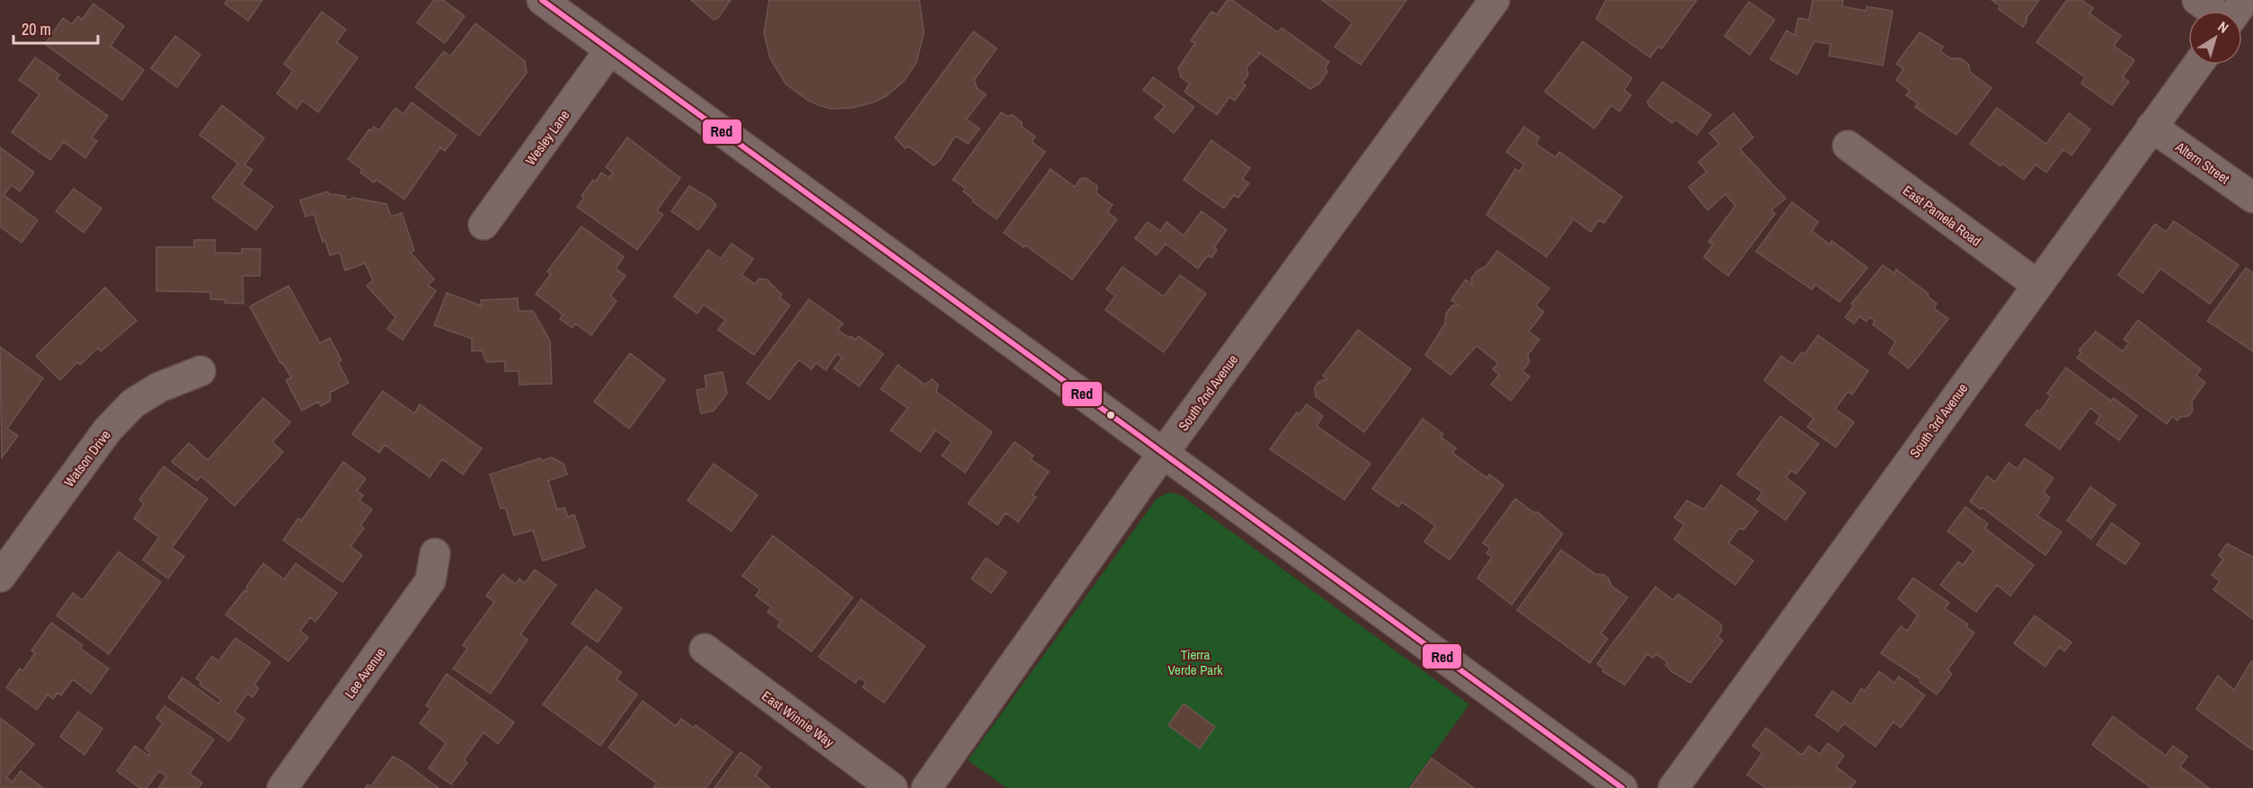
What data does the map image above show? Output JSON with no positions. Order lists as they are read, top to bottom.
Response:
{
  "streets": {
    "street": [
      "Wesley Lane",
      "Altern Street",
      "East Pamela Road",
      "South 2nd Avenue",
      "South 3rd Avenue",
      "Watson Drive",
      "Lee Avenue",
      "East Winnie Way"
    ]
  },
  "crossings": [
    ["Altern Street", "South 3rd Avenue"],
    ["East Pamela Road", "South 3rd Avenue"]
  ],
  "parks": ["Tierra Verde Park"],
  "lines": ["transit line Red"],
  "scale_bar": "20 m",
  "north": "top right"
}
